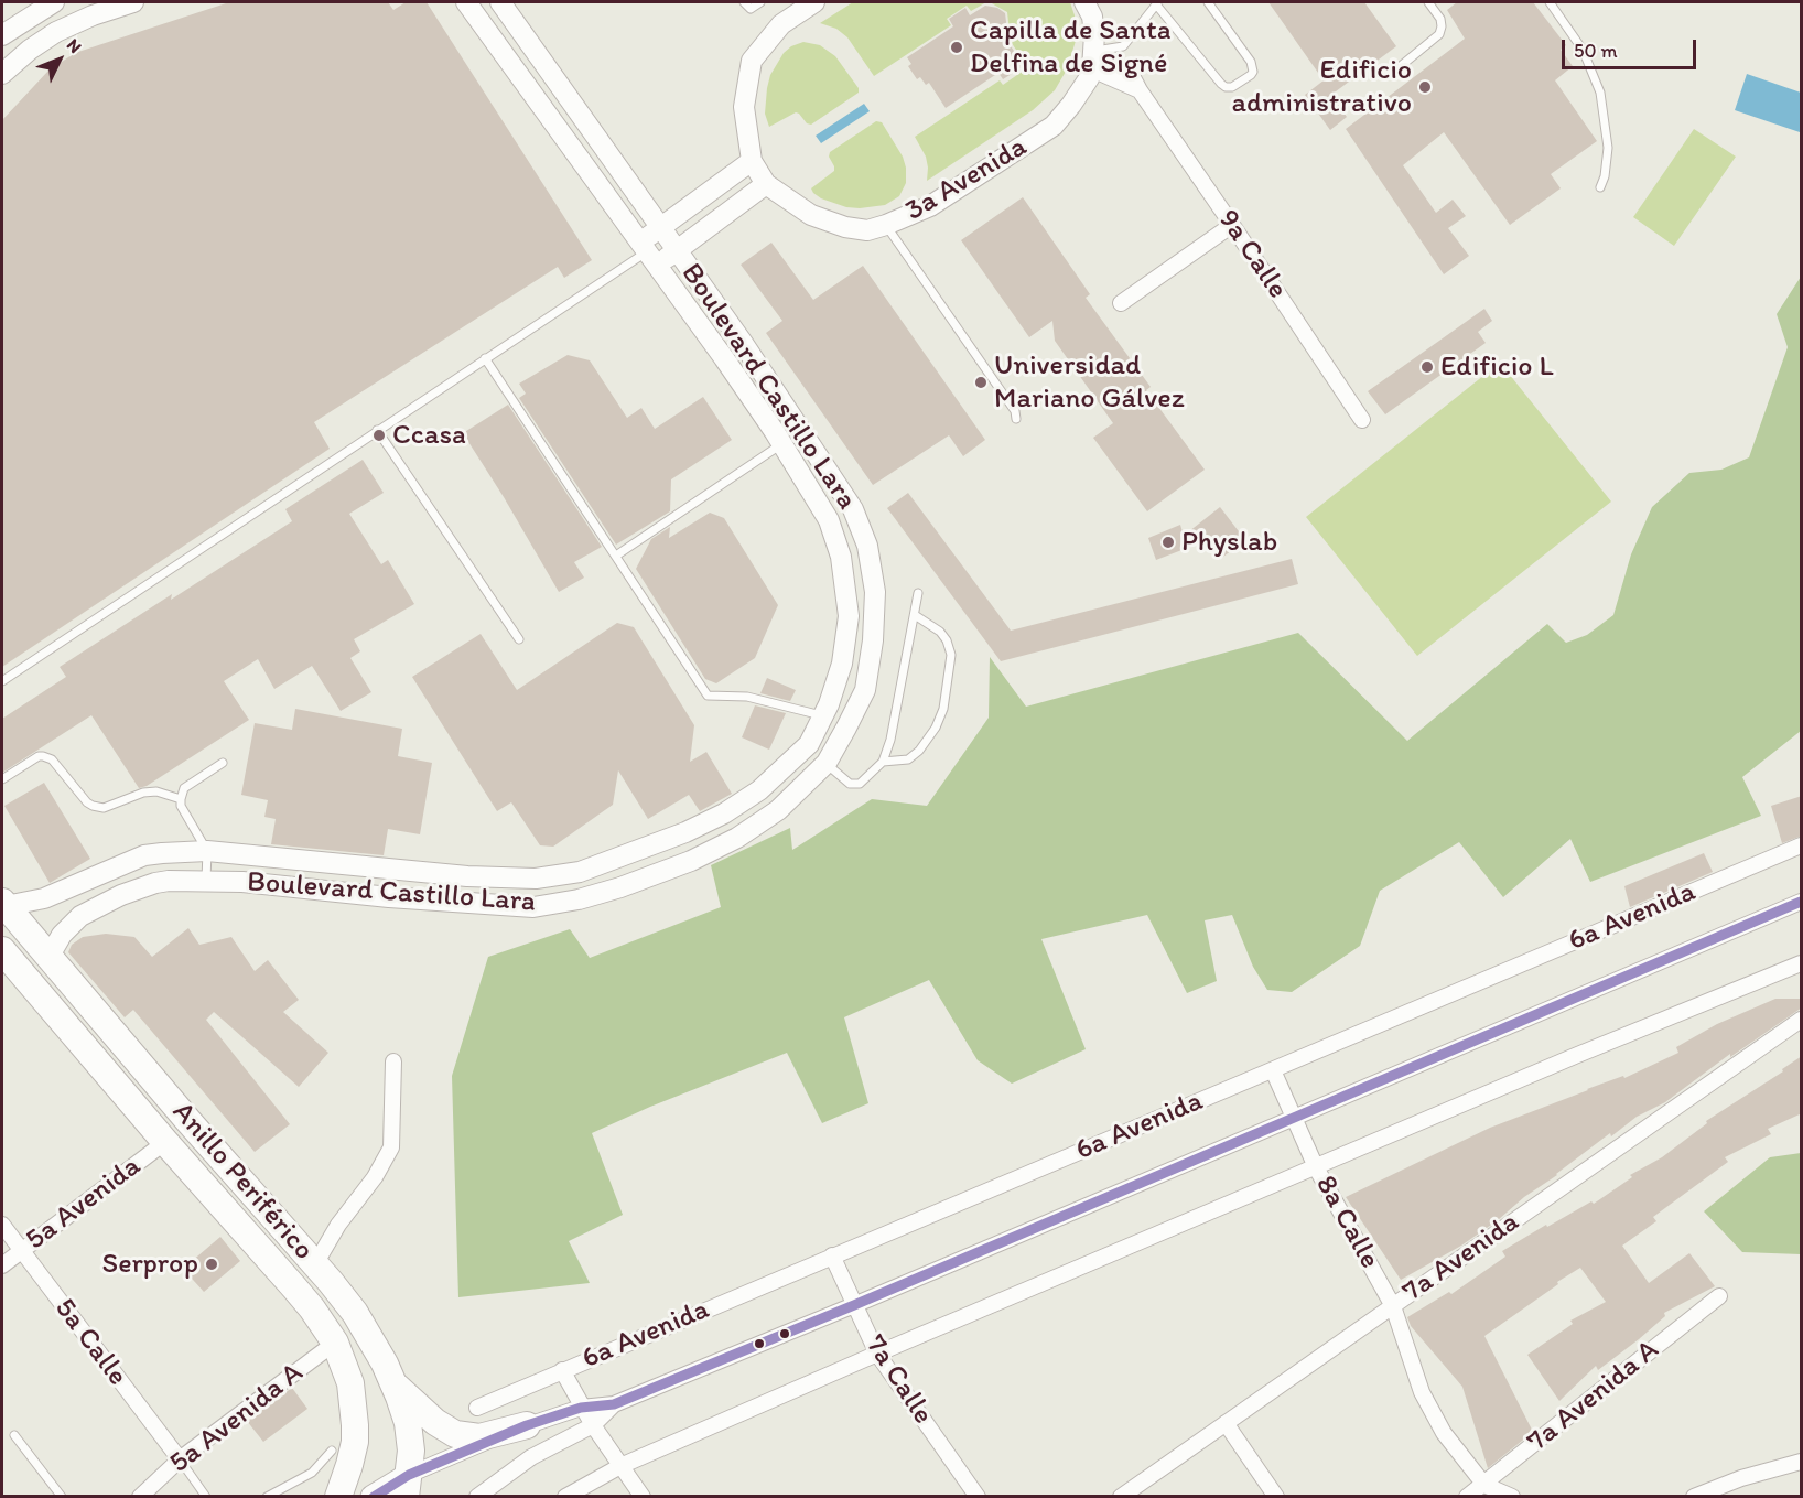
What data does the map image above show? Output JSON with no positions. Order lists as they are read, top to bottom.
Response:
{
  "streets": {
    "highway": ["Anillo Periférico"],
    "street": [
      "3a Avenida",
      "9a Calle",
      "Boulevard Castillo Lara",
      "6a Avenida",
      "5a Avenida",
      "8a Calle",
      "7a Avenida",
      "5a Calle",
      "7a Calle",
      "7a Avenida A",
      "5a Avenida A"
    ]
  },
  "crossings": [
    ["3a Avenida", "9a Calle"],
    ["Boulevard Castillo Lara", "Anillo Periférico"],
    ["6a Avenida", "8a Calle"],
    ["6a Avenida", "7a Calle"],
    ["Anillo Periférico", "5a Avenida"],
    ["Anillo Periférico", "5a Avenida A"],
    ["5a Avenida", "5a Calle"],
    ["8a Calle", "7a Avenida"],
    ["8a Calle", "7a Avenida A"],
    ["5a Calle", "5a Avenida A"]
  ],
  "places": [
    "Capilla de Santa Delfina de Signé",
    "Edificio administrativo",
    "Edificio L",
    "Universidad Mariano Gálvez",
    "Ccasa",
    "Physlab",
    "Serprop"
  ],
  "scale_bar": "50 m",
  "north": "top right"
}
